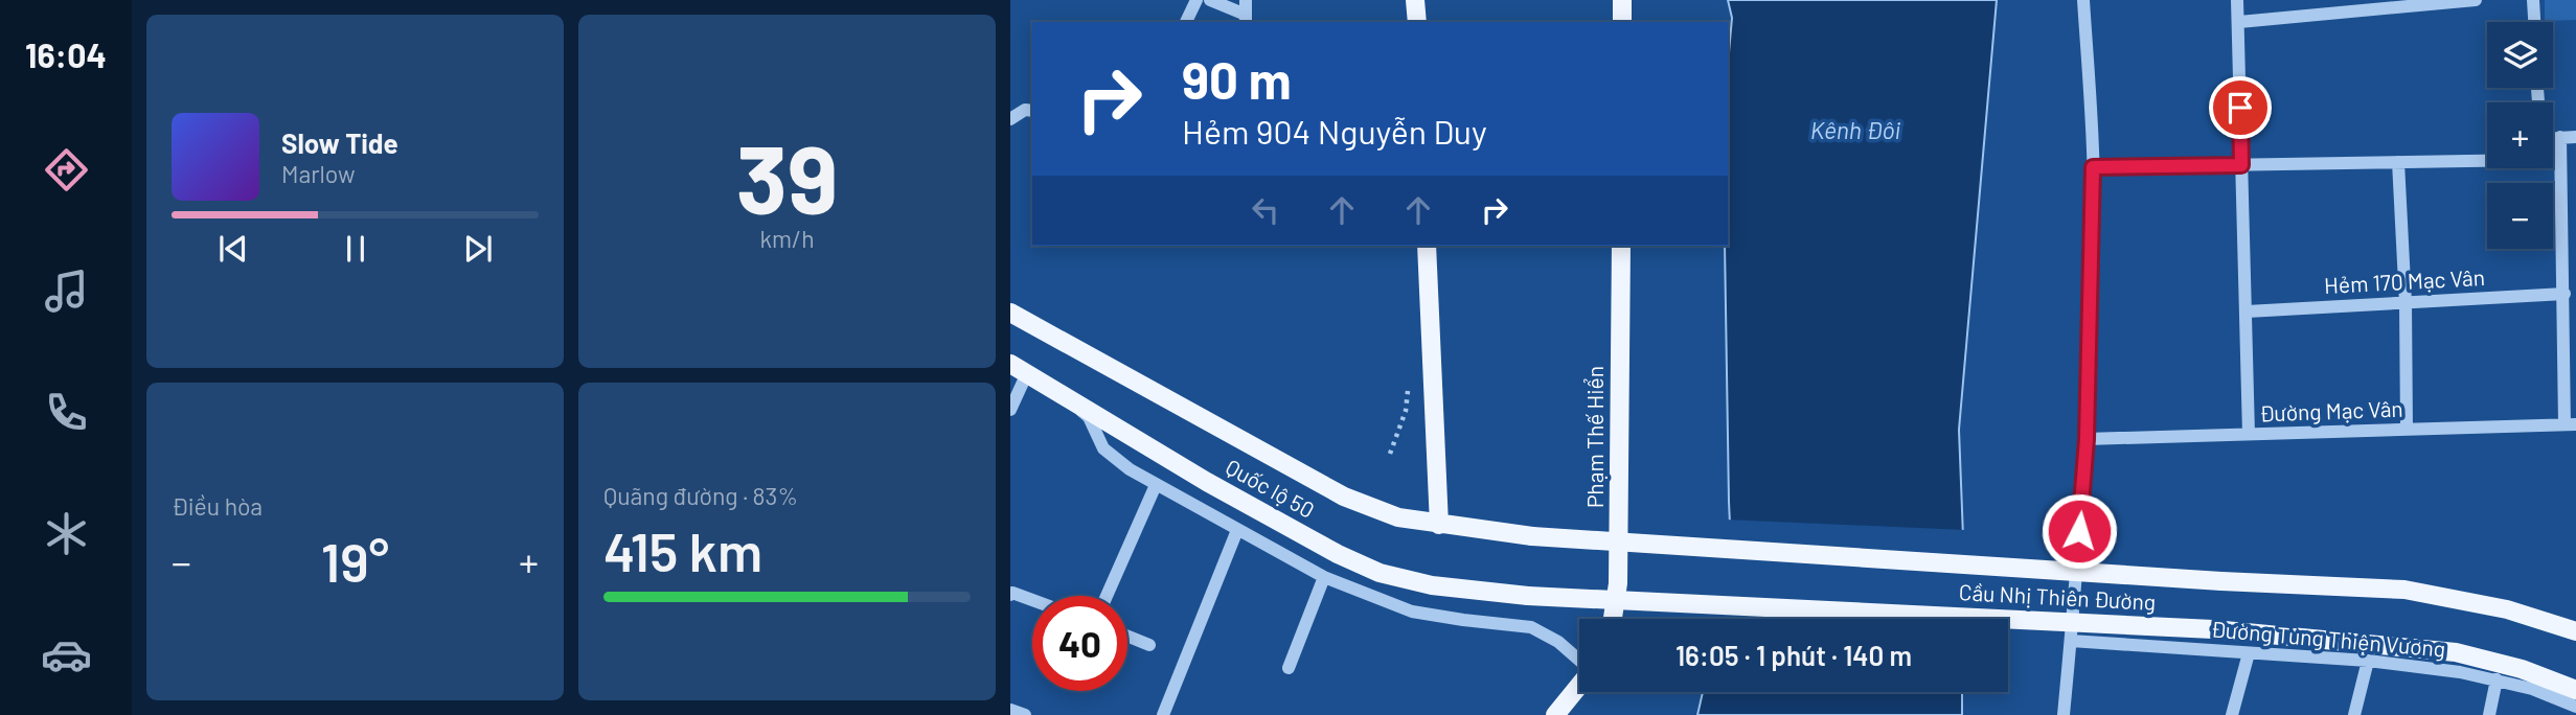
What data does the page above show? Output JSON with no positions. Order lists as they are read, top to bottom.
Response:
{
  "streets": {
    "main road": ["Phạm Thế Hiển", "Quốc lộ 50", "Cầu Nhị Thiên Đường"],
    "street": ["Hẻm 170 Mạc Vân", "Đường Mạc Vân", "Đường Tùng Thiện Vương"]
  },
  "crossings": [
    ["Quốc lộ 50", "Cầu Nhị Thiên Đường"]
  ],
  "water": ["Kênh Đôi"],
  "page": {
    "tabs": "16:04",
    "tile": [
      ["39", "km/h"],
      "Điều hòa",
      ["Quãng đường · 83%", "415 km"]
    ],
    "map_buttons": ["+", "−"],
    "turn": ["90 m", "Hẻm 904 Nguyễn Duy"],
    "song": ["Slow Tide", "Marlow"],
    "heat": ["−", "19°", "+"],
    "limit": "40",
    "trip": "16:05 · 1 phút · 140 m"
  }
}
